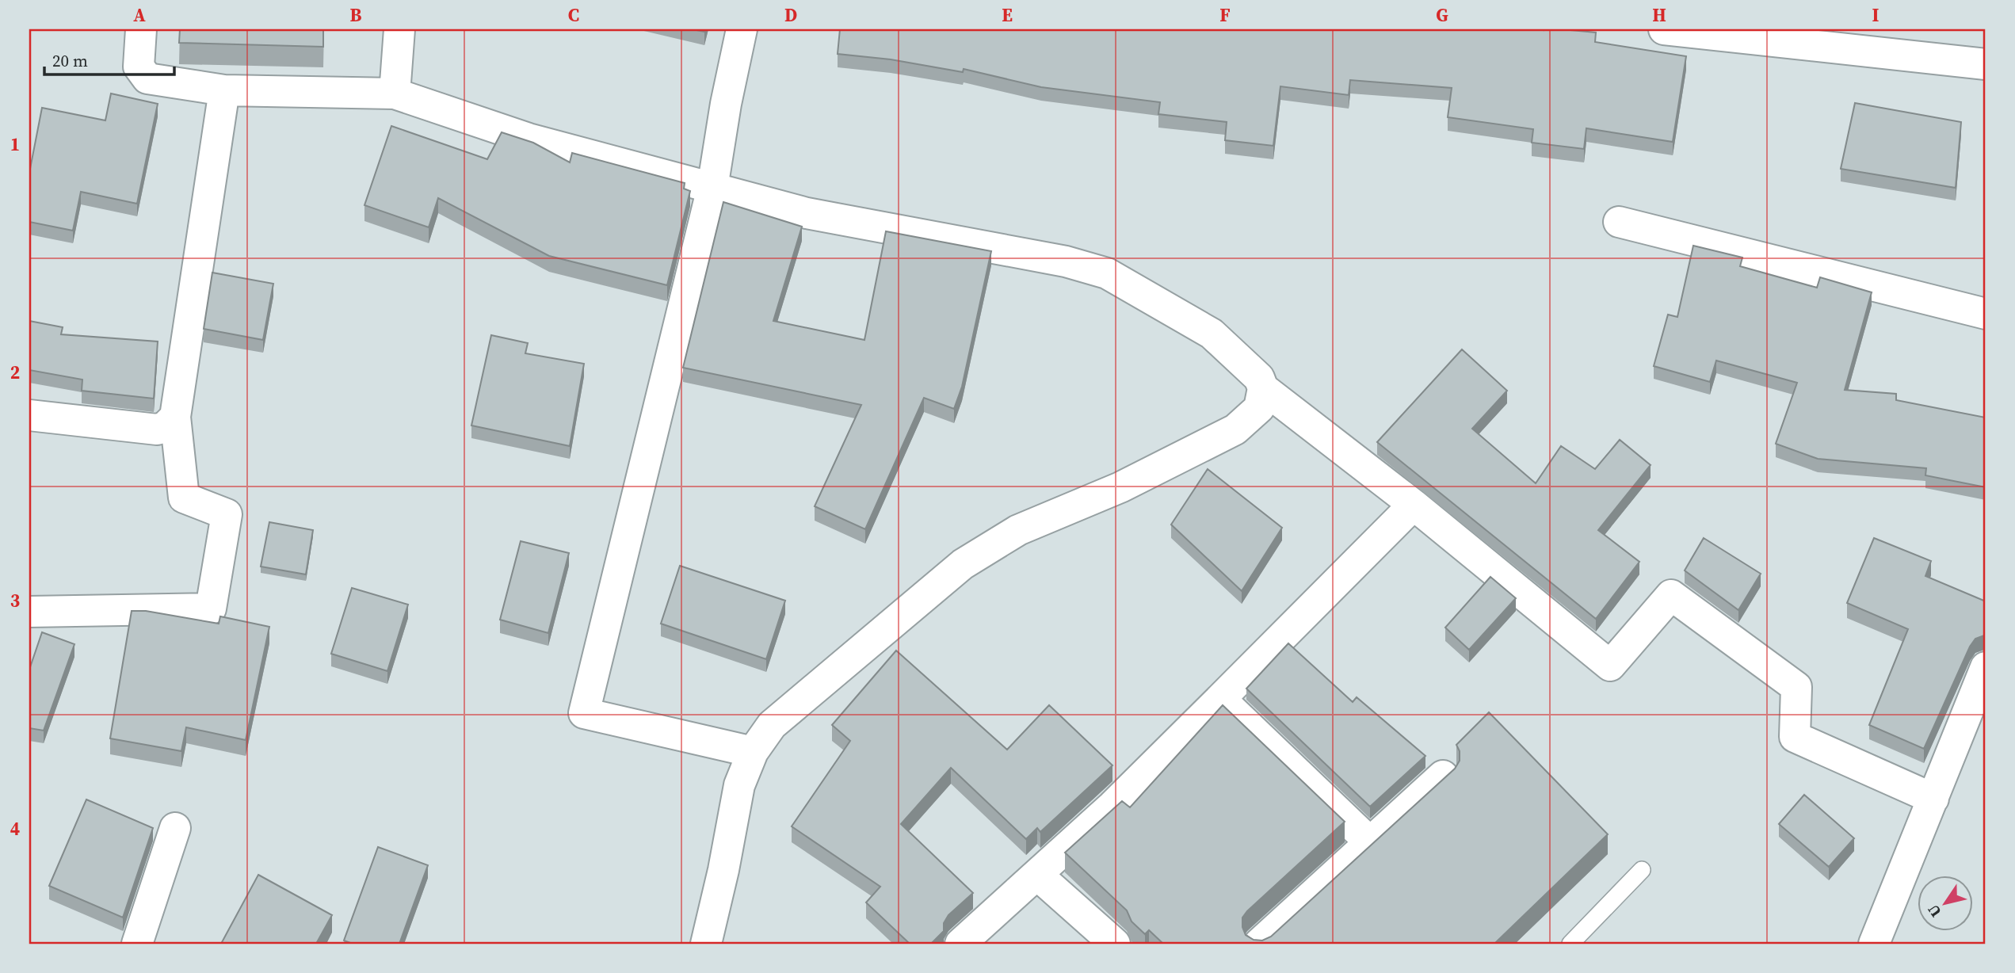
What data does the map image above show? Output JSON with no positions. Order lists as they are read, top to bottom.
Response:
{
  "scale_bar": "20 m",
  "north": "bottom left",
  "grid": {
    "columns": [
      "A",
      "B",
      "C",
      "D",
      "E",
      "F",
      "G",
      "H",
      "I"
    ],
    "rows": [
      "1",
      "2",
      "3",
      "4"
    ]
  }
}
